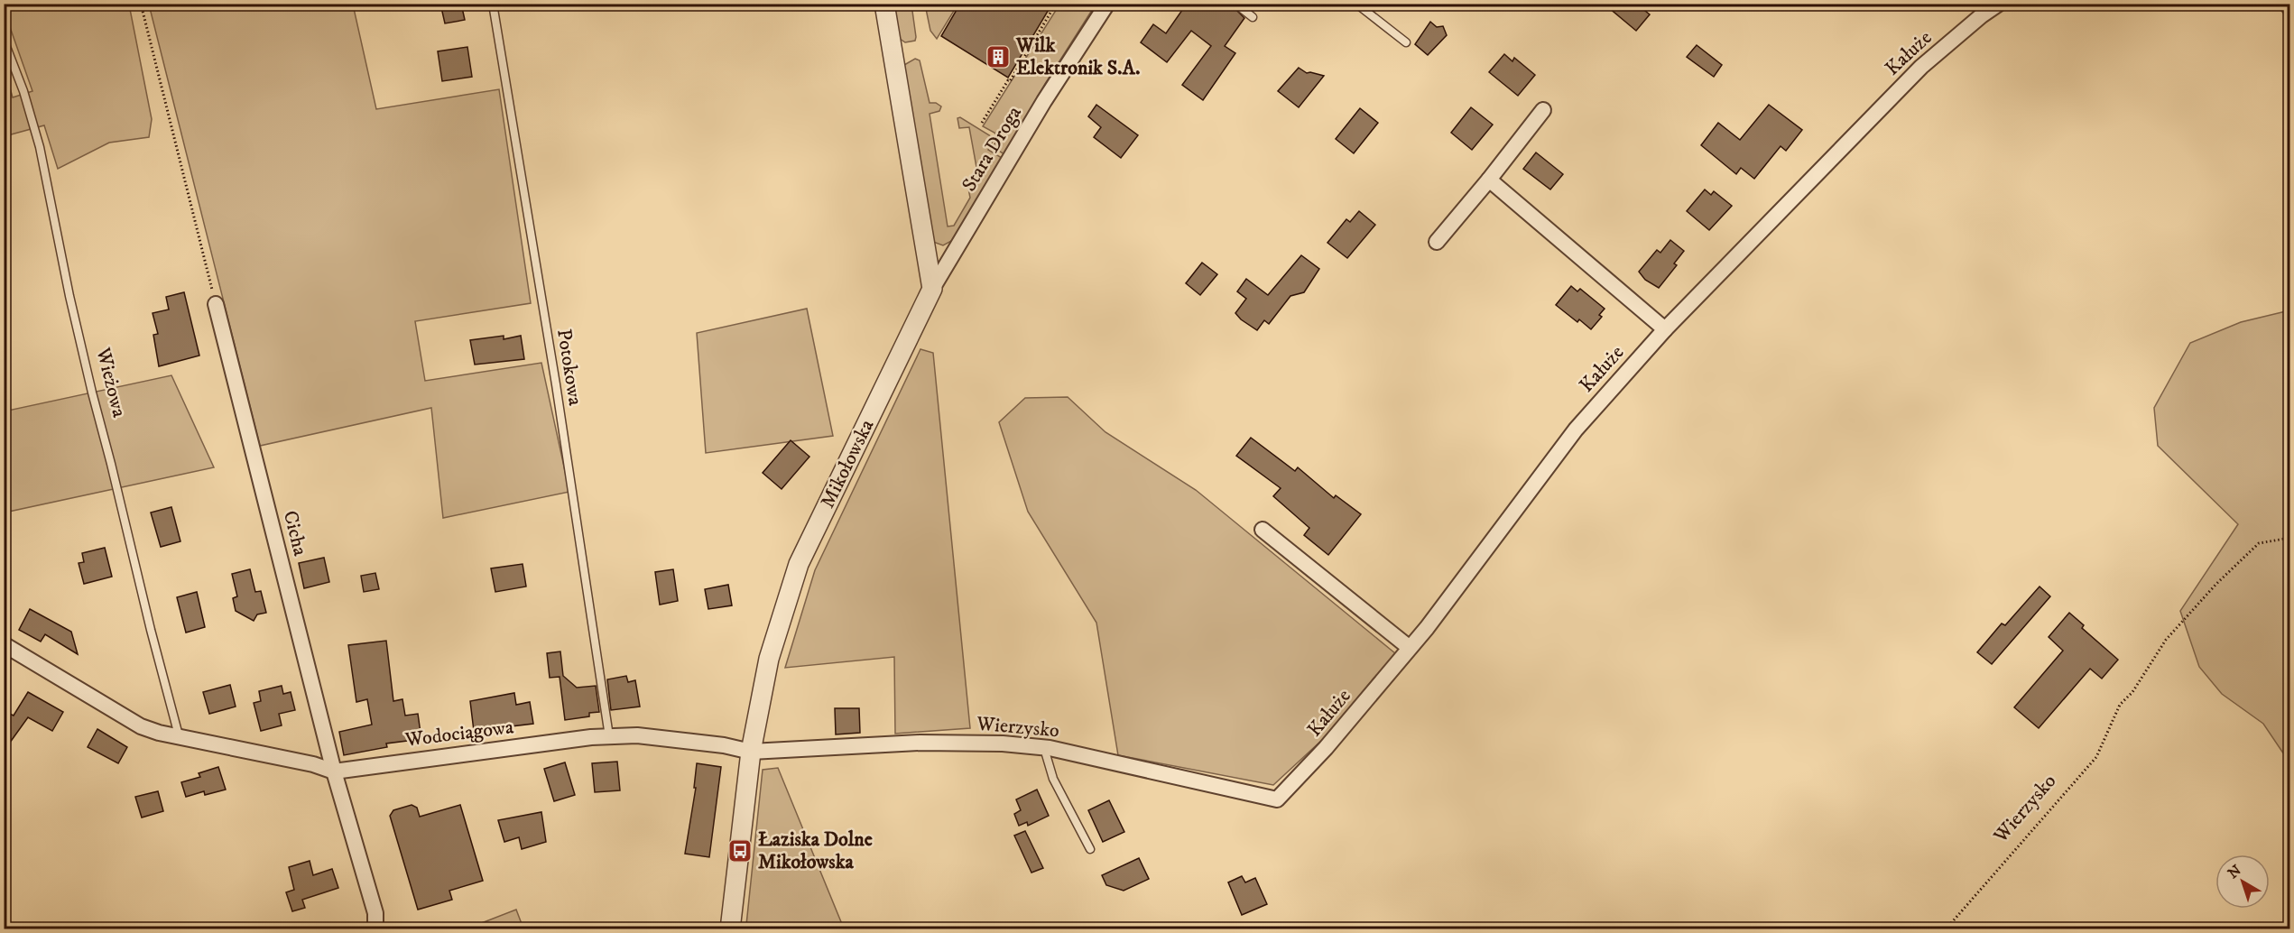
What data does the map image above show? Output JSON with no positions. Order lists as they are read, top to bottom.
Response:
{
  "streets": {
    "street": [
      "Kałuże",
      "Stara Droga",
      "Mikołowska",
      "Cicha",
      "Wierzysko",
      "Wodociągowa"
    ],
    "lane": ["Potokowa", "Wieżowa"]
  },
  "crossings": [
    ["Kałuże", "Wierzysko"],
    ["Stara Droga", "Mikołowska"],
    ["Potokowa", "Wodociągowa"],
    ["Mikołowska", "Wierzysko"],
    ["Mikołowska", "Wodociągowa"],
    ["Cicha", "Wodociągowa"],
    ["Wierzysko", "Wodociągowa"]
  ],
  "places": {
    "building": ["Wilk Elektronik S.A."],
    "bus stop": ["Łaziska Dolne Mikołowska"]
  },
  "north": "top left"
}
